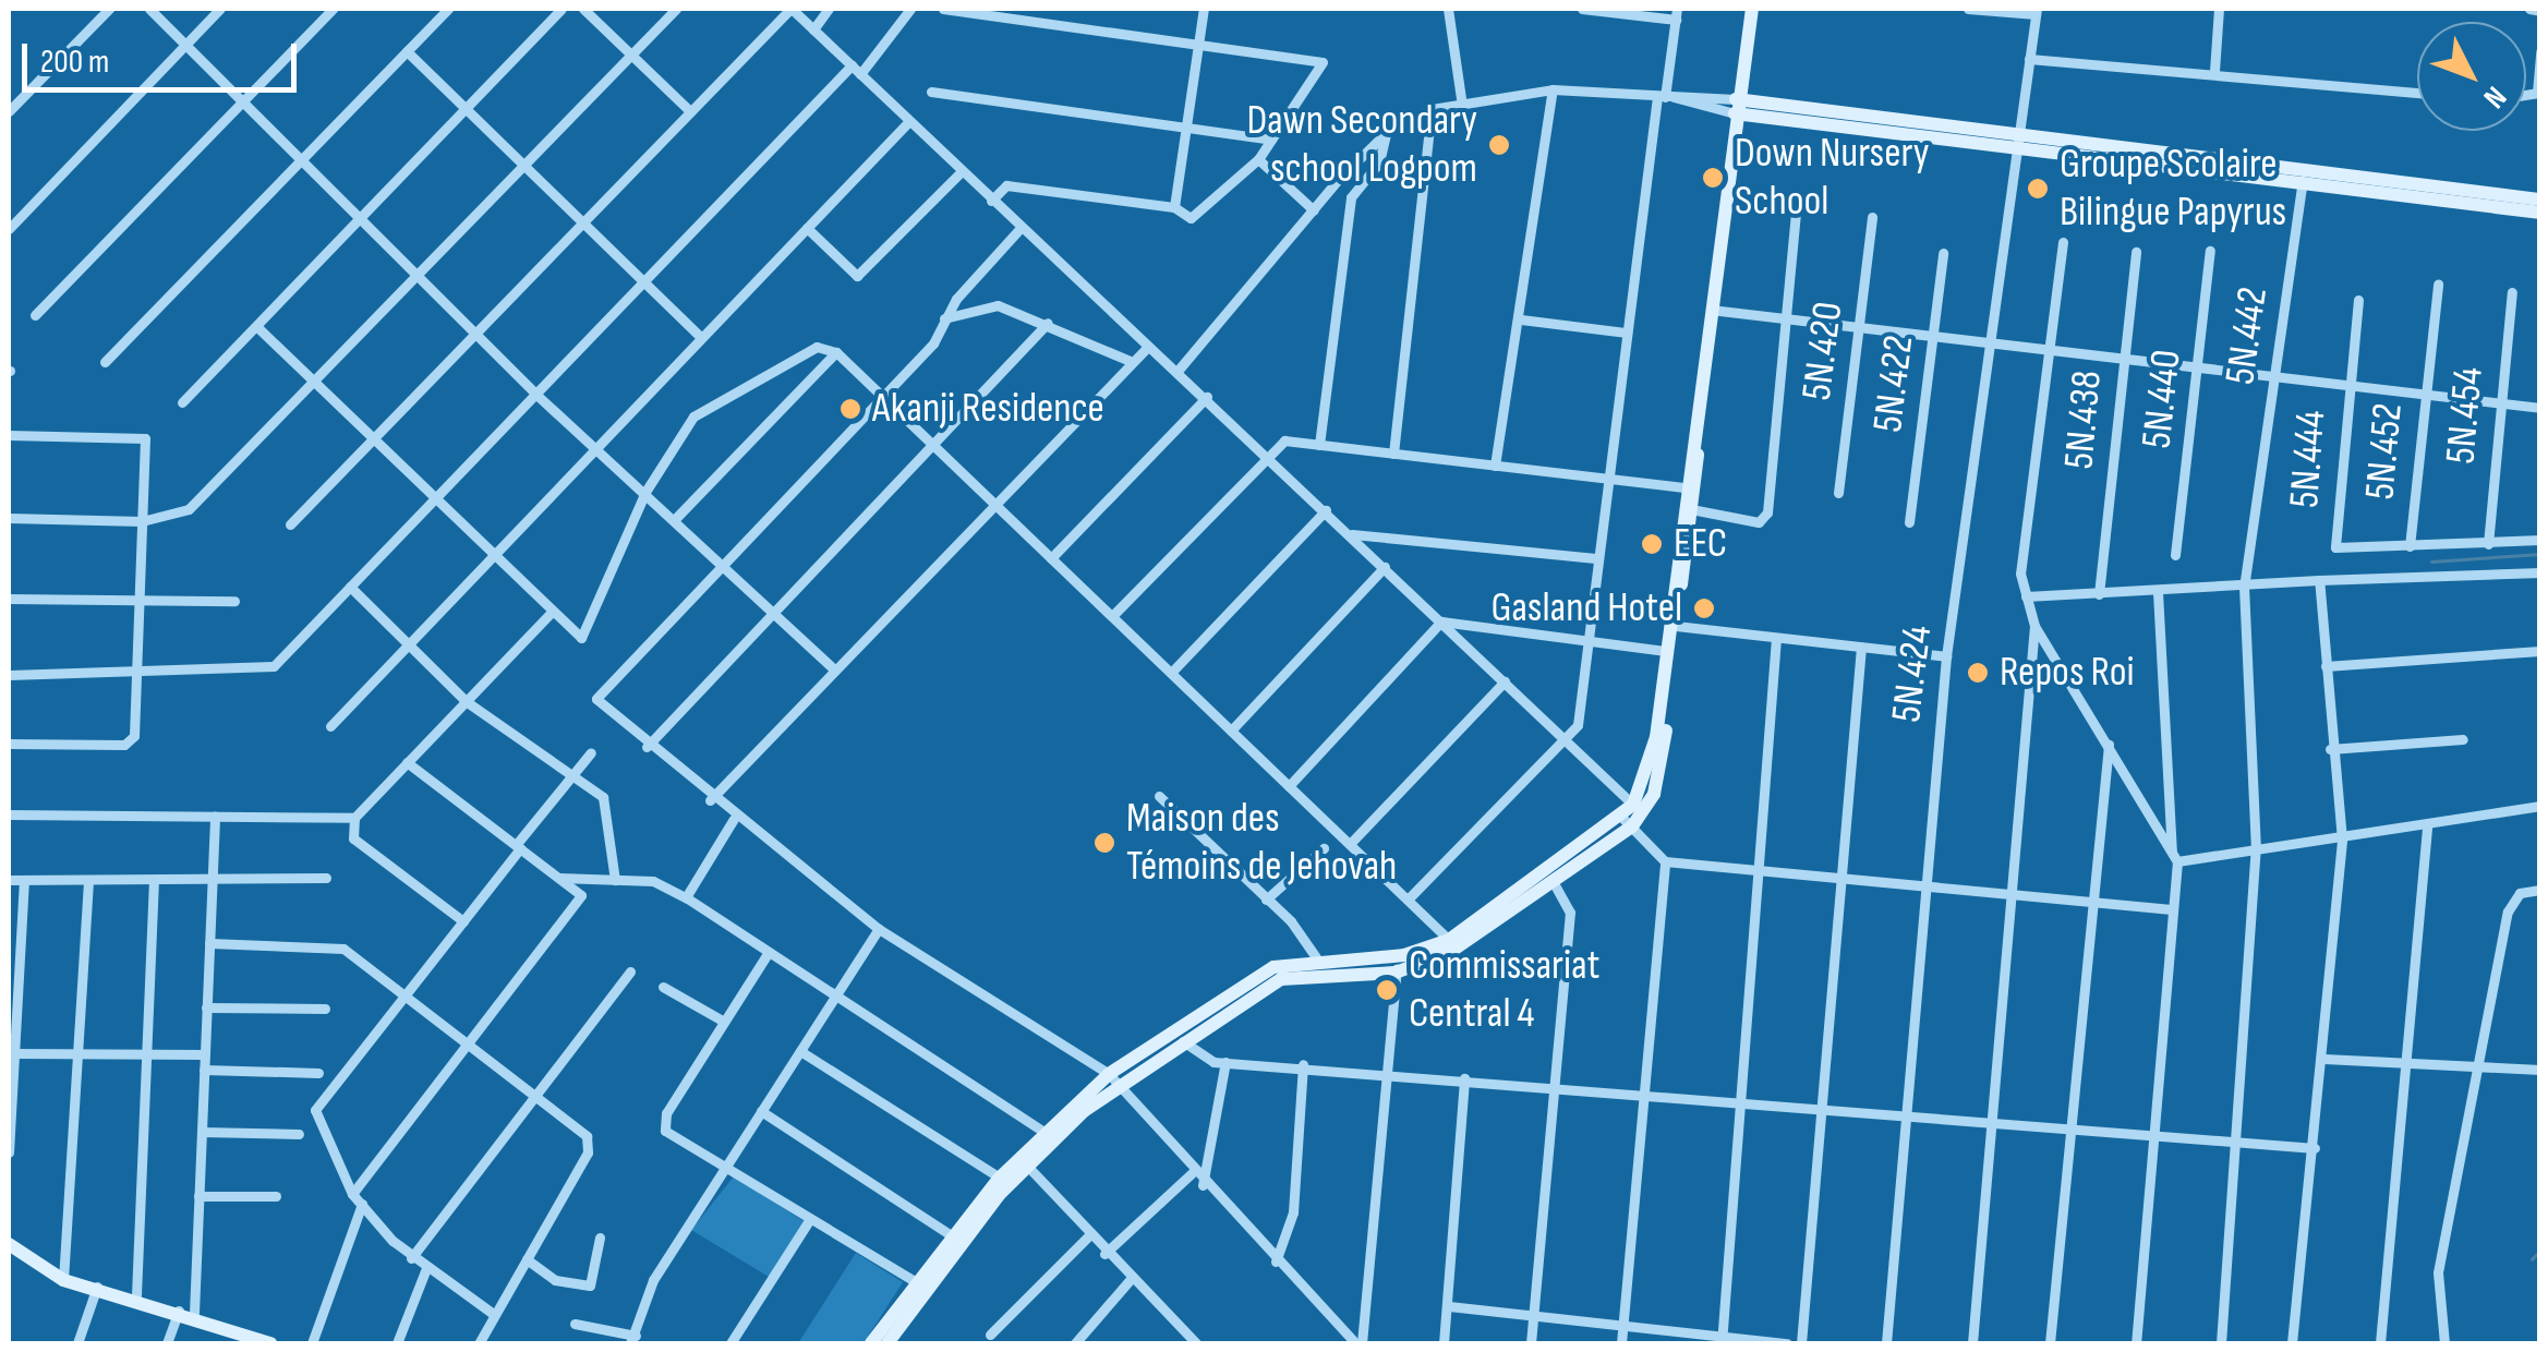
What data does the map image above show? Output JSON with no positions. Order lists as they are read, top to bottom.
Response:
{
  "streets": {
    "street": [
      "5N.442",
      "5N.420",
      "5N.422",
      "5N.440",
      "5N.454",
      "5N.438",
      "5N.452",
      "5N.444",
      "5N.424"
    ]
  },
  "crossings": [
    ["5N.454", "5N.452"],
    ["5N.452", "5N.444"]
  ],
  "places": [
    "Dawn Secondary school Logpom",
    "Down Nursery School",
    "Groupe Scolaire Bilingue Papyrus",
    "Akanji Residence",
    "EEC",
    "Gasland Hotel",
    "Repos Roi",
    "Maison des Témoins de Jehovah",
    "Commissariat Central 4"
  ],
  "scale_bar": "200 m",
  "north": "bottom right"
}
